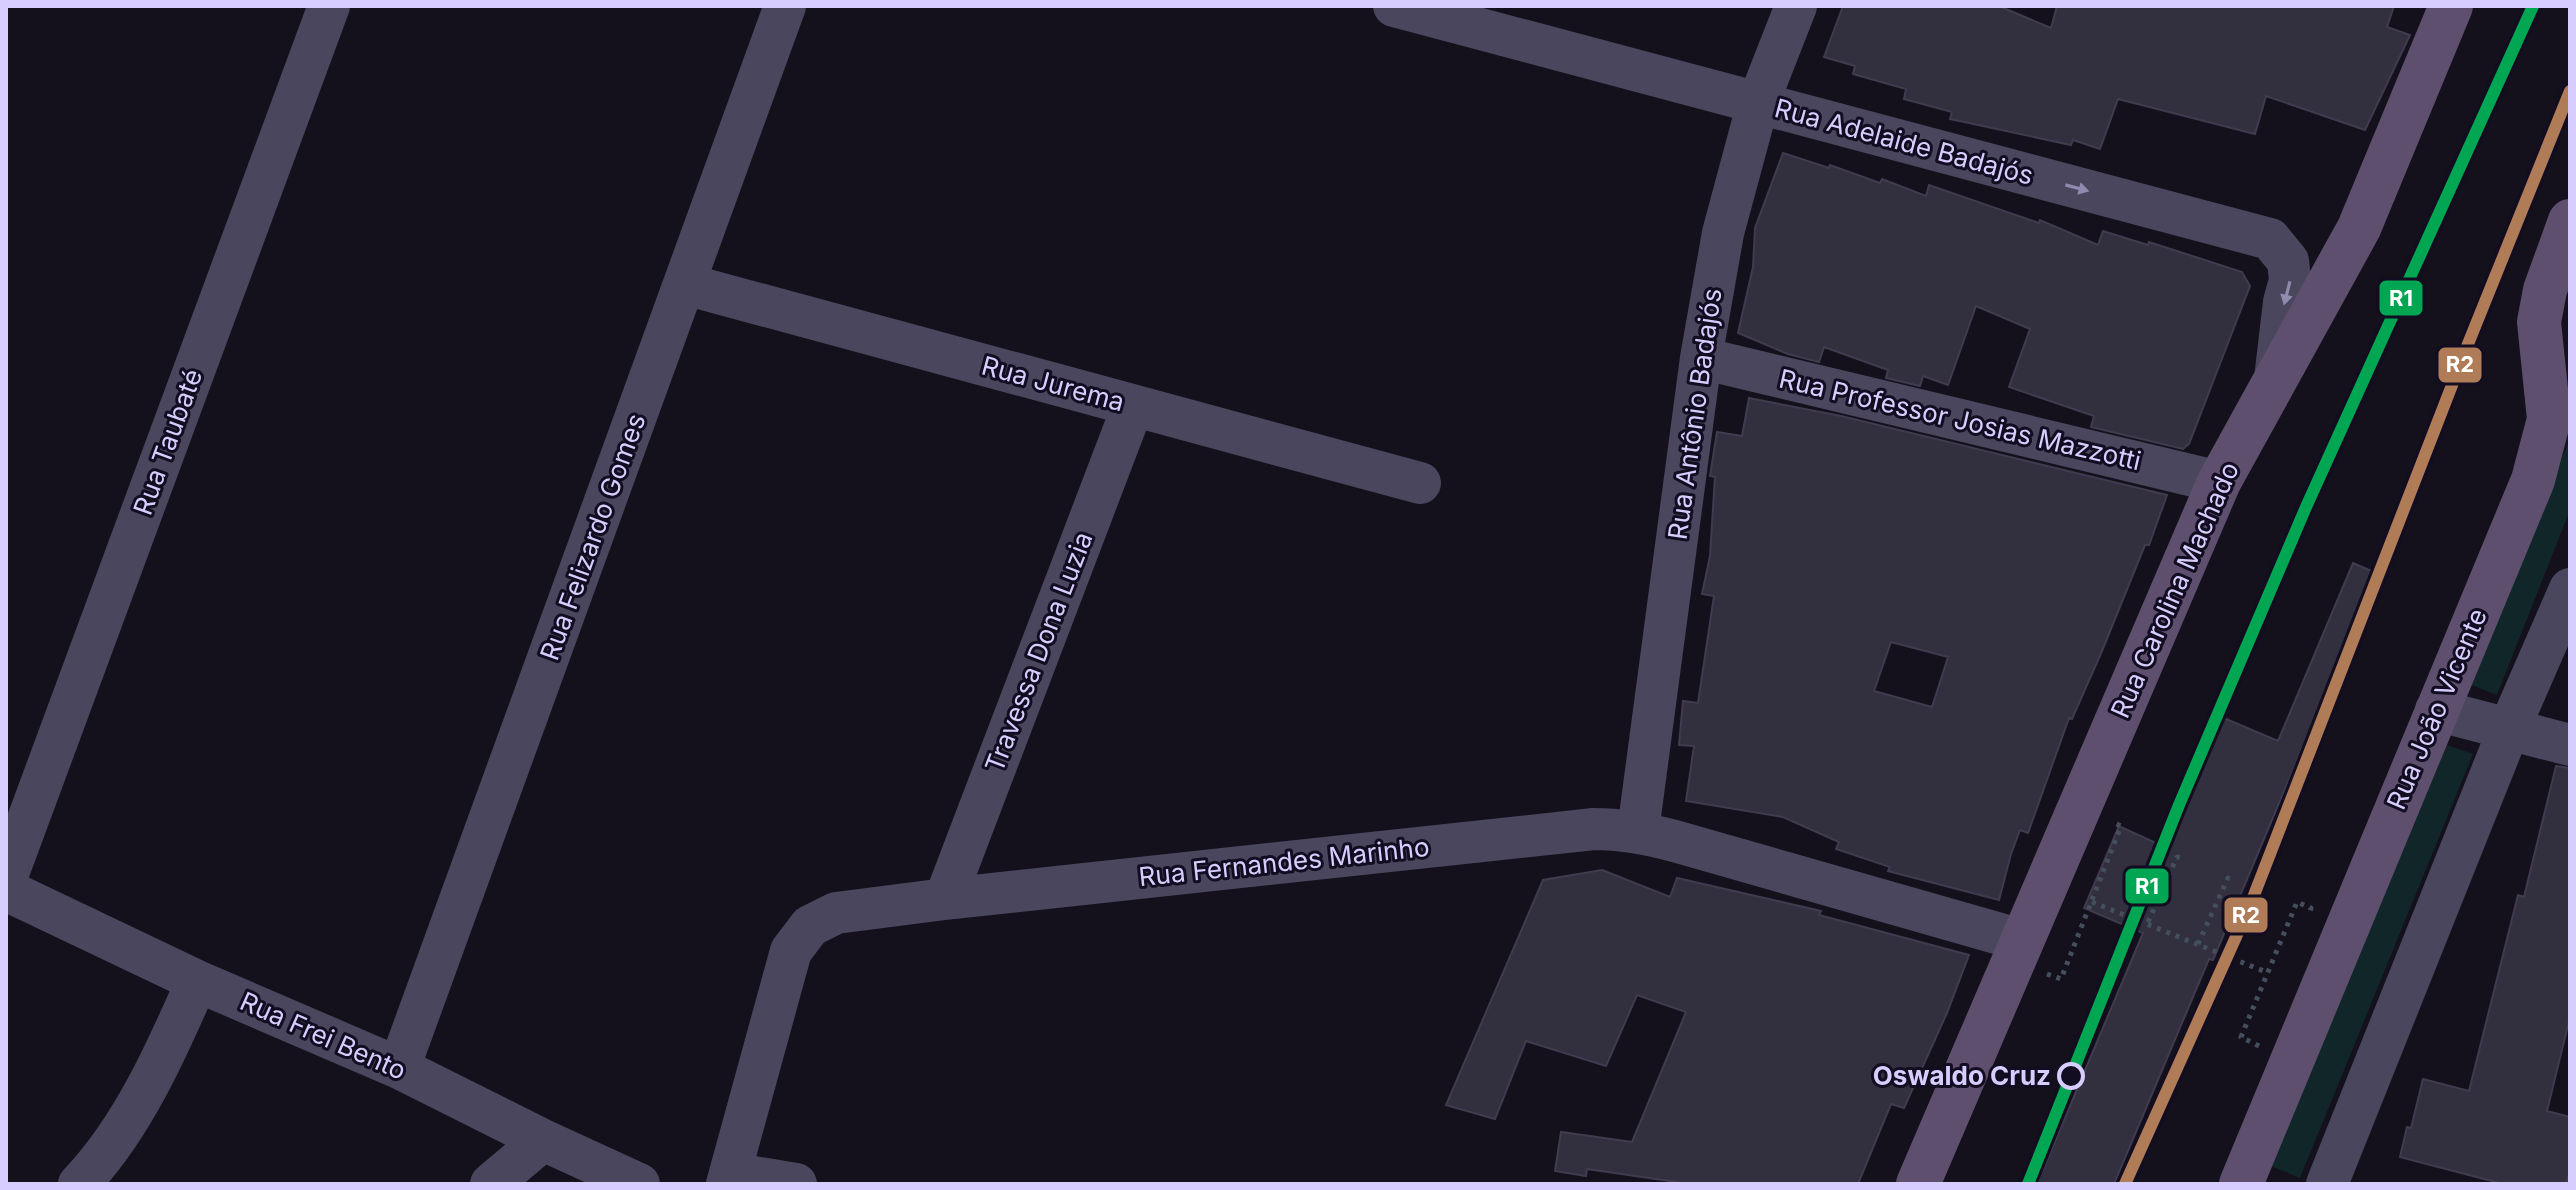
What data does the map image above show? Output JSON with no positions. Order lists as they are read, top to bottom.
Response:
{
  "streets": {
    "main road": ["Rua Carolina Machado", "Rua João Vicente"],
    "street": [
      "Rua Adelaide Badajós",
      "Rua Jurema",
      "Rua Antônio Badajós",
      "Rua Professor Josias Mazzotti",
      "Rua Taubaté",
      "Rua Felizardo Gomes",
      "Travessa Dona Luzia",
      "Rua Fernandes Marinho",
      "Rua Frei Bento"
    ]
  },
  "crossings": [
    ["Rua Adelaide Badajós", "Rua Antônio Badajós"],
    ["Rua Adelaide Badajós", "Rua Carolina Machado"],
    ["Rua Jurema", "Rua Felizardo Gomes"],
    ["Rua Jurema", "Travessa Dona Luzia"],
    ["Rua Antônio Badajós", "Rua Professor Josias Mazzotti"],
    ["Rua Antônio Badajós", "Rua Fernandes Marinho"],
    ["Rua Professor Josias Mazzotti", "Rua Carolina Machado"],
    ["Rua Felizardo Gomes", "Rua Frei Bento"],
    ["Rua Carolina Machado", "Rua Fernandes Marinho"],
    ["Travessa Dona Luzia", "Rua Fernandes Marinho"]
  ],
  "one_way": ["Rua Adelaide Badajós"],
  "places": ["Oswaldo Cruz"],
  "lines": ["transit line R1", "transit line R2"]
}
